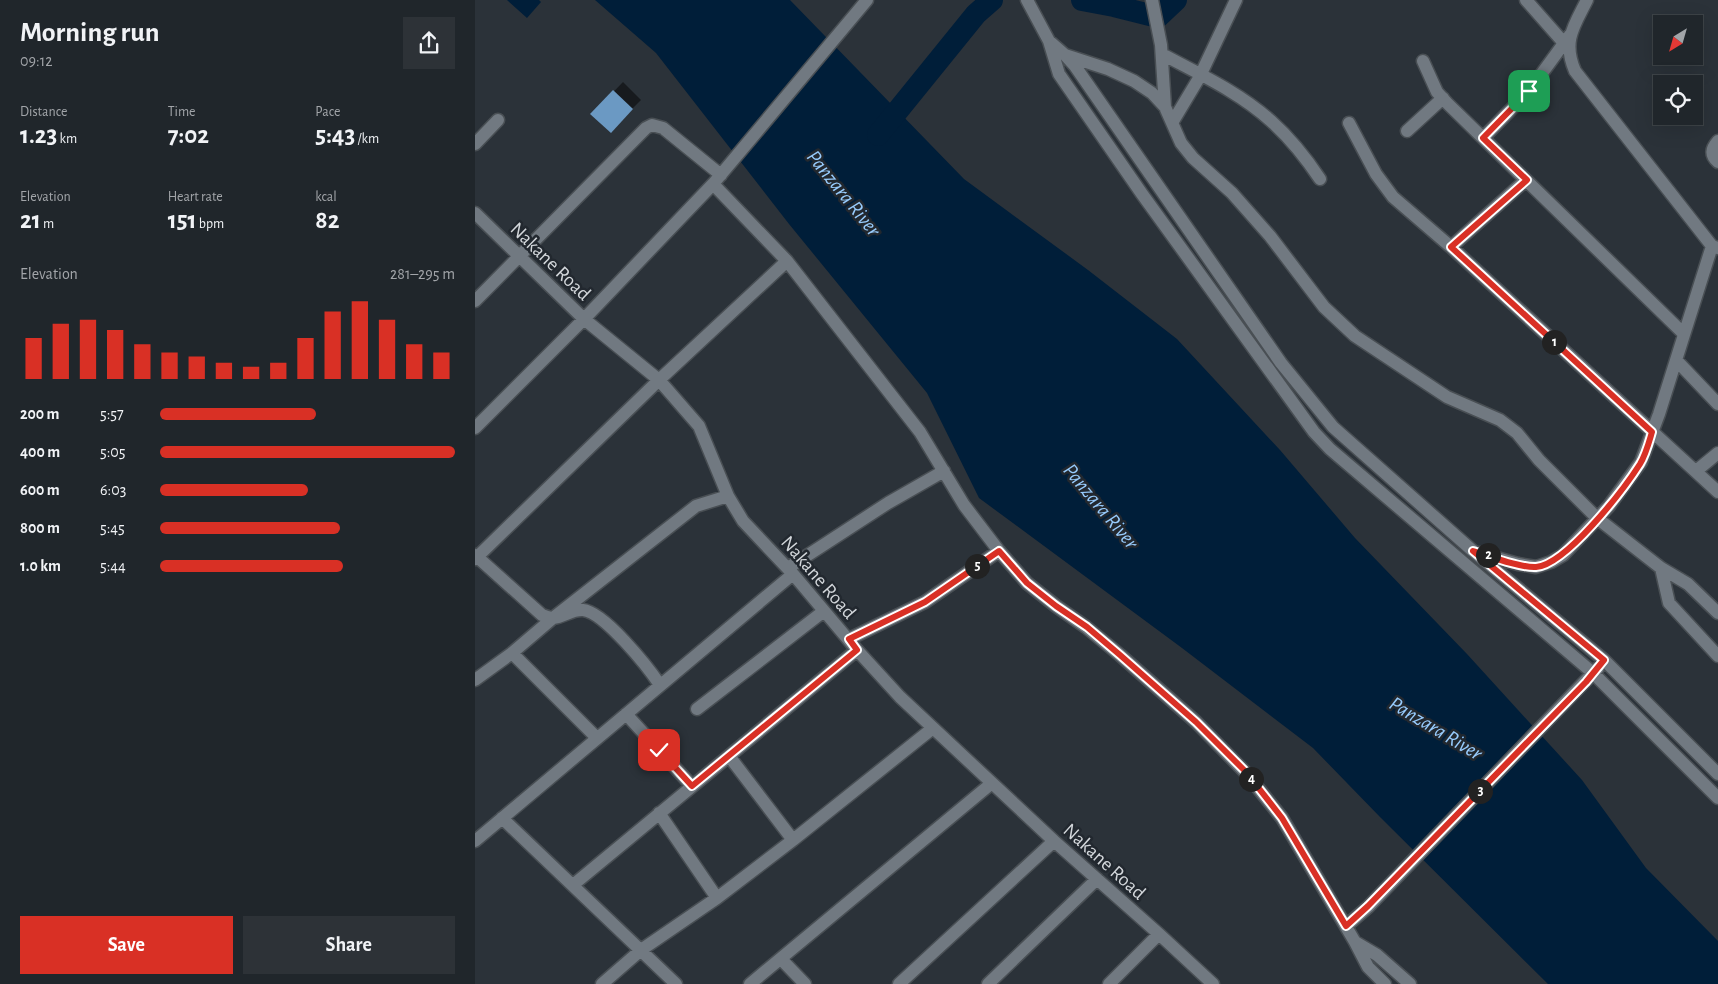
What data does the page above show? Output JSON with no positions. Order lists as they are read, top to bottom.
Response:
{
  "streets": {
    "street": ["Nakane Road"]
  },
  "water": ["Panzara River"],
  "north": "bottom left",
  "page": {
    "heading": ["Morning run", "09:12"],
    "stats": [
      ["Distance", "1.23 km"],
      ["Time", "7:02"],
      ["Pace", "5:43 /km"],
      ["Elevation", "21 m"],
      ["Heart rate", "151 bpm"],
      ["kcal", "82"]
    ],
    "chart": ["Elevation", "281–295 m"],
    "pins": [
      "1",
      "2",
      "5",
      "4",
      "3"
    ],
    "list": [
      {
        "name": "200 m",
        "note": "5:57"
      },
      {
        "name": "400 m",
        "note": "5:05"
      },
      {
        "name": "600 m",
        "note": "6:03"
      },
      {
        "name": "800 m",
        "note": "5:45"
      },
      {
        "name": "1.0 km",
        "note": "5:44"
      }
    ],
    "buttons": ["Save", "Share"]
  }
}
